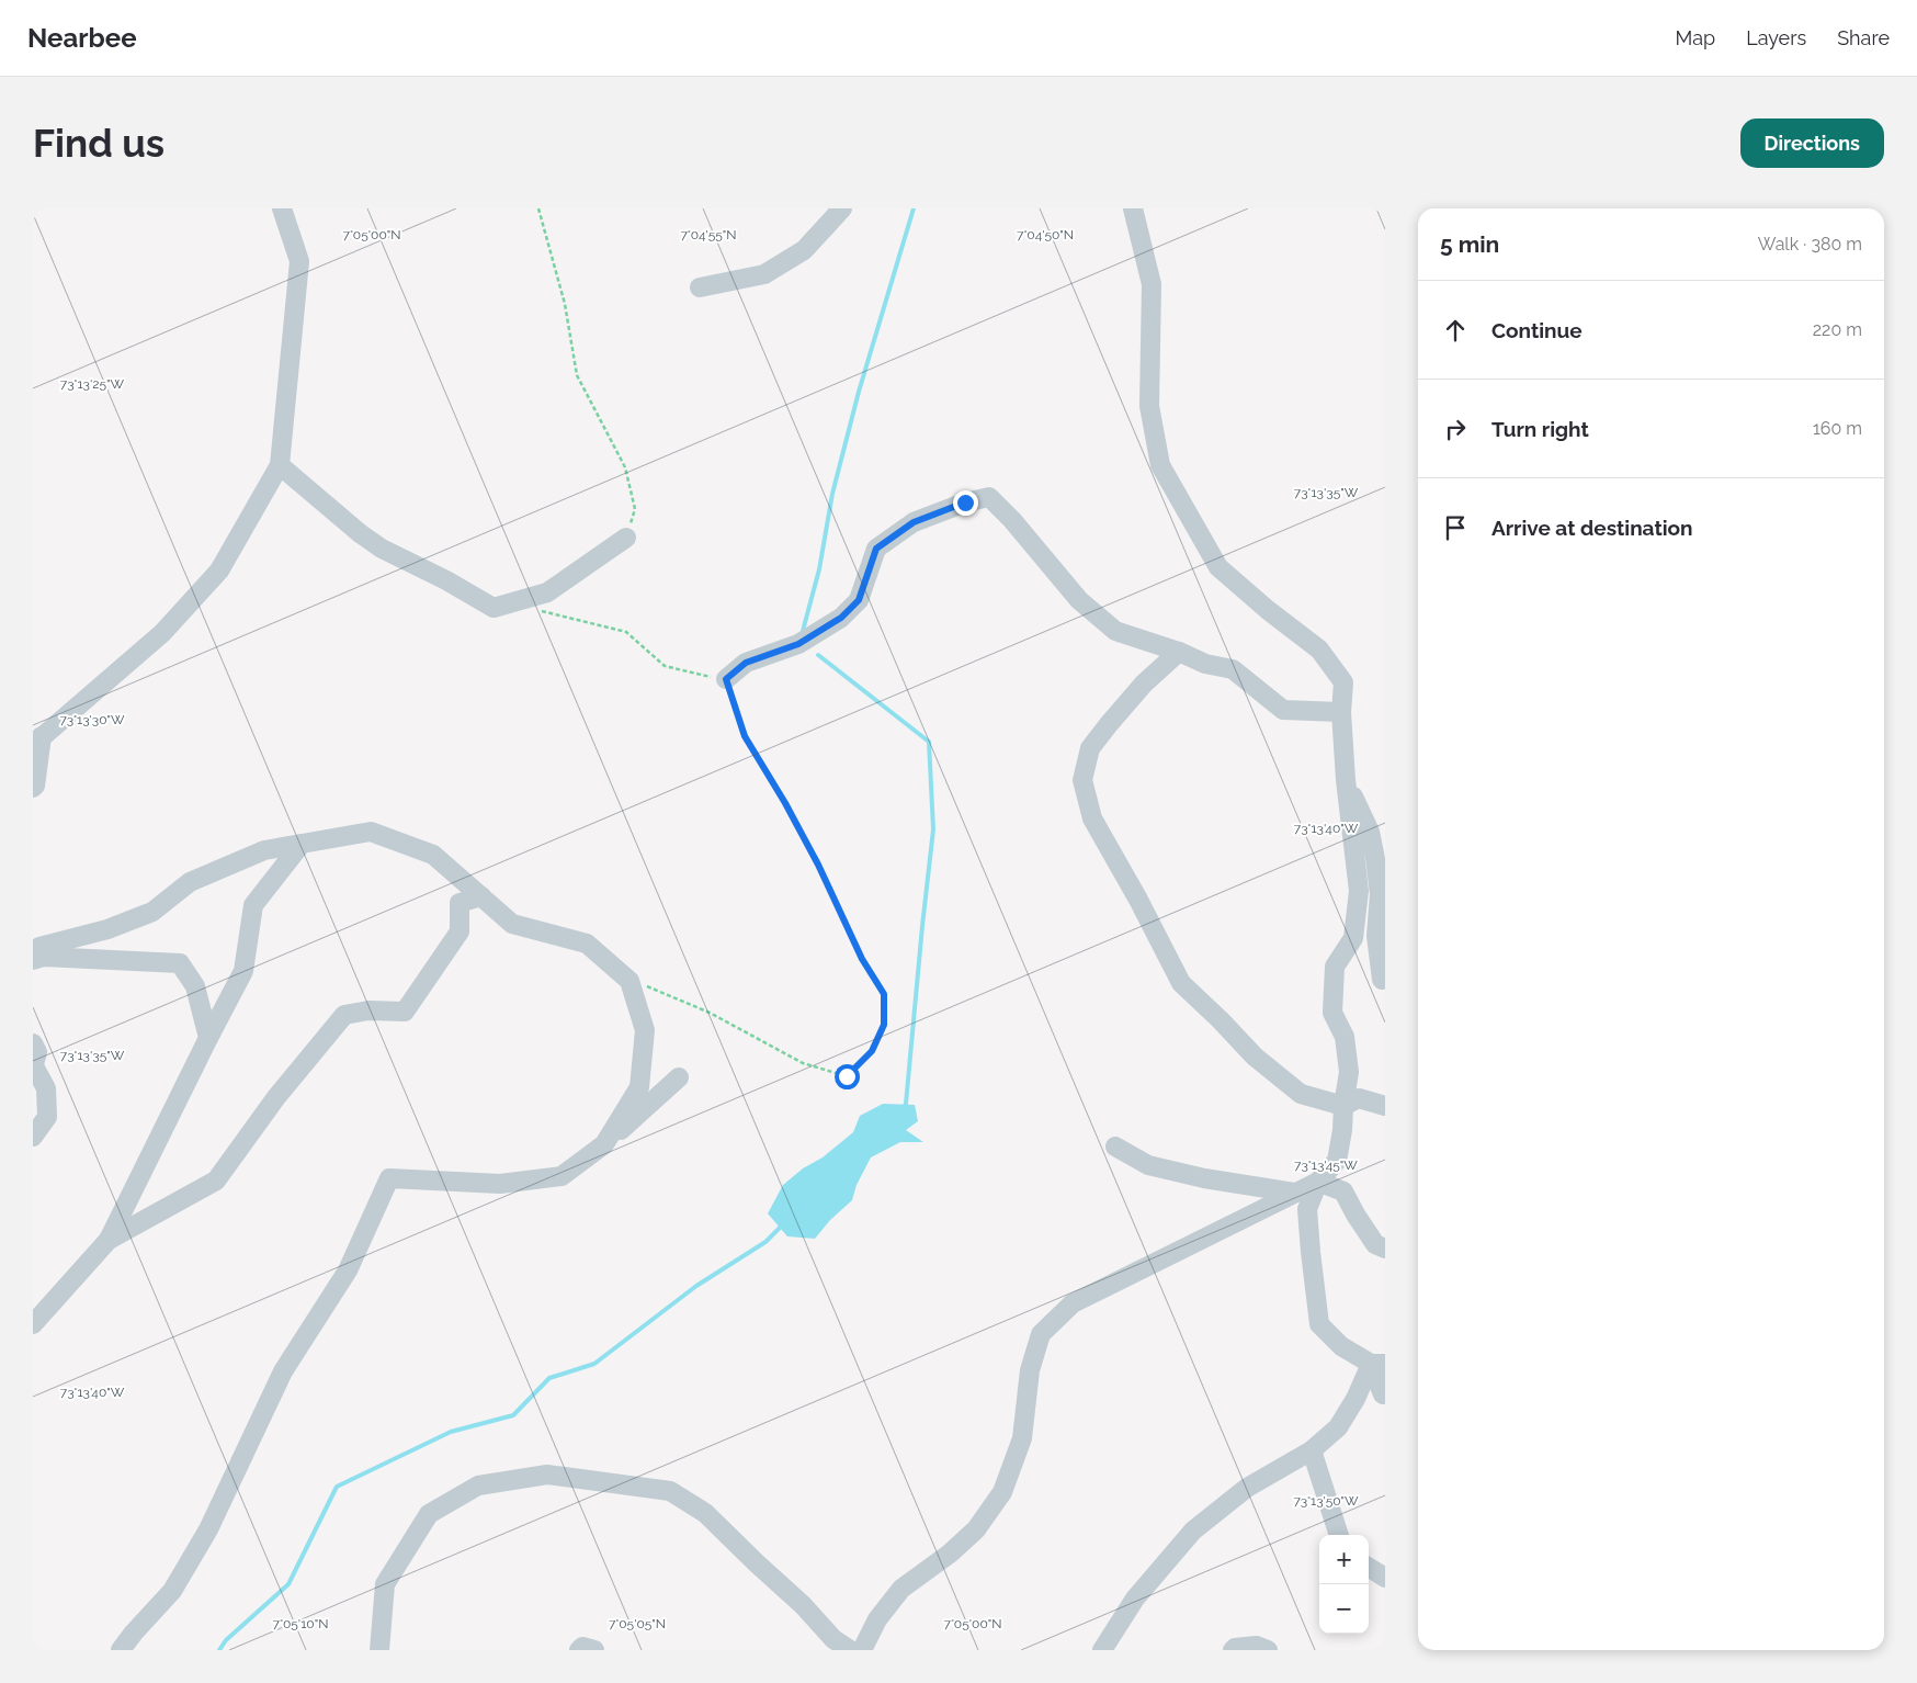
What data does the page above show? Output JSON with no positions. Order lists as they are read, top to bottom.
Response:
{
  "page": {
    "header": "Nearbee",
    "nav": ["Map", "Layers", "Share"],
    "buttons": "Directions",
    "title": "Find us",
    "heading": ["5 min", "Walk · 380 m"],
    "list": [
      ["Continue", "220 m"],
      ["Turn right", "160 m"],
      "Arrive at destination"
    ],
    "map_buttons": ["+", "−"]
  },
  "coordinates": [
    "7°05'00\"N",
    "7°04'55\"N",
    "7°04'50\"N",
    "73°13'25\"W",
    "73°13'35\"W",
    "73°13'30\"W",
    "73°13'40\"W",
    "73°13'45\"W",
    "73°13'50\"W",
    "7°05'10\"N",
    "7°05'05\"N"
  ]
}
